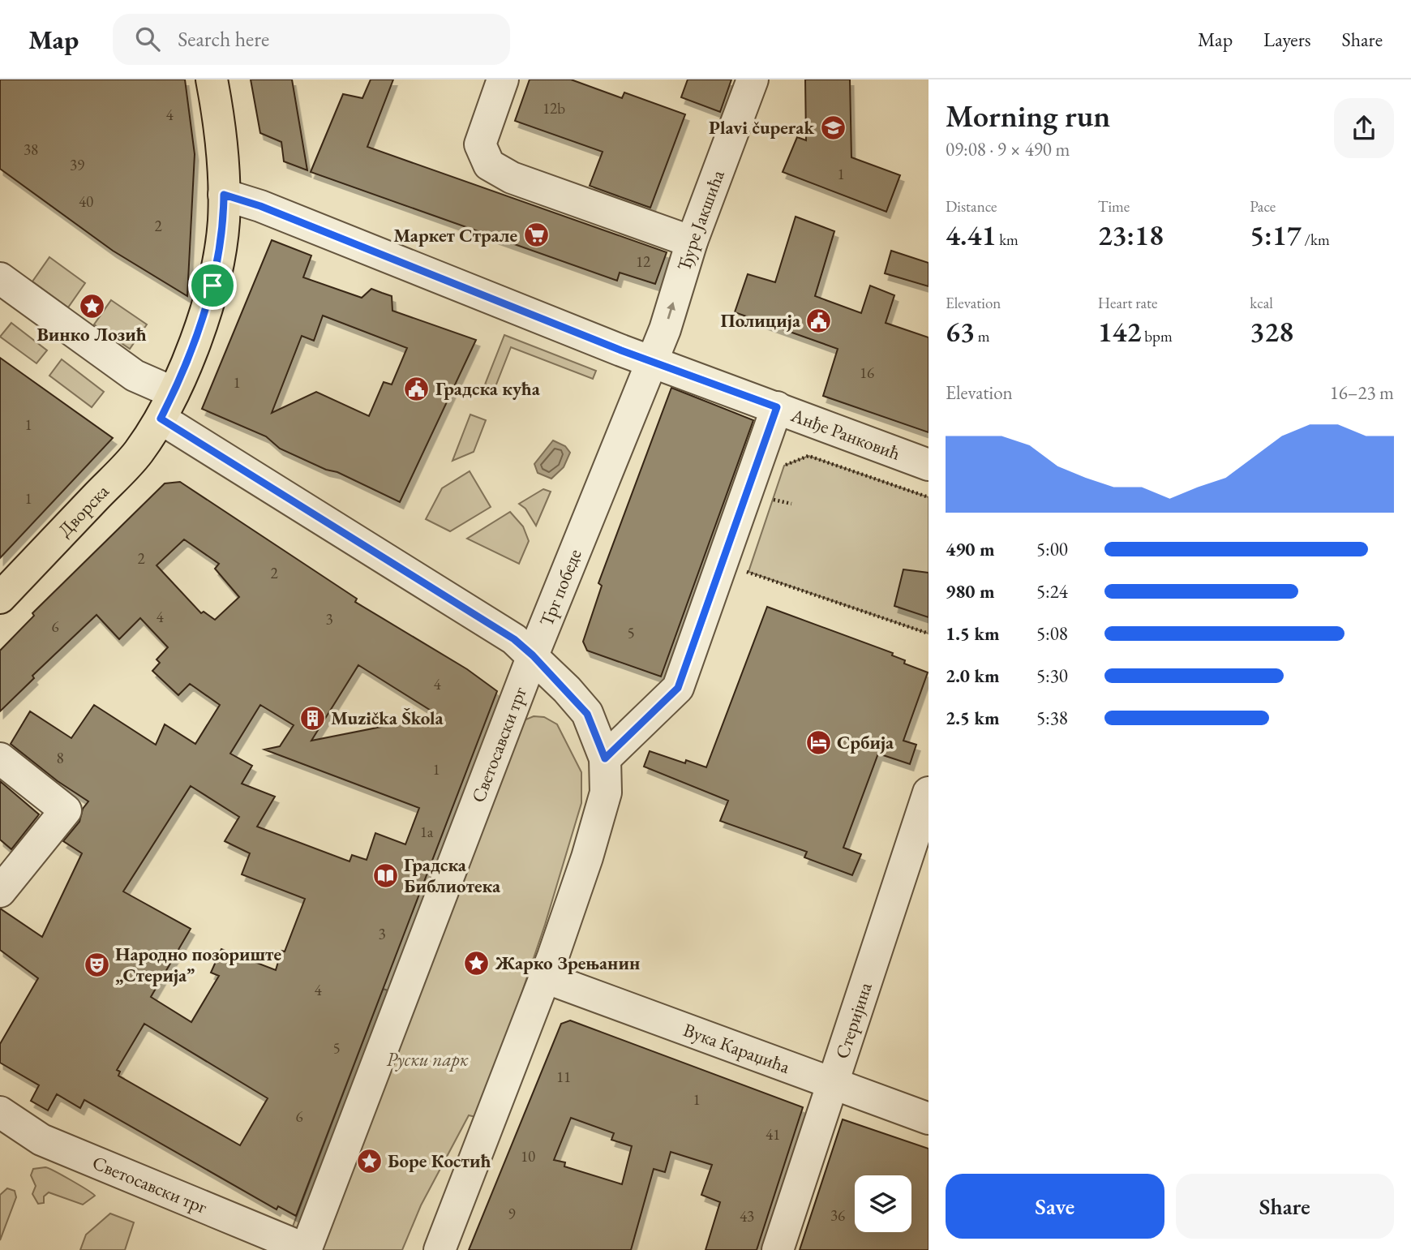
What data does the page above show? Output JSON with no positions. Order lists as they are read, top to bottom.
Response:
{
  "streets": {
    "main road": ["Дворска"],
    "street": [
      "Ђуре Јакшића",
      "Анђе Ранковић",
      "Трг победе",
      "Светосавски трг",
      "Стеријина",
      "Вука Караџића"
    ]
  },
  "crossings": [
    ["Ђуре Јакшића", "Анђе Ранковић"],
    ["Ђуре Јакшића", "Трг победе"],
    ["Анђе Ранковић", "Дворска"],
    ["Анђе Ранковић", "Трг победе"],
    ["Трг победе", "Светосавски трг"],
    ["Светосавски трг", "Вука Караџића"],
    ["Стеријина", "Вука Караџића"]
  ],
  "one_way": ["Ђуре Јакшића"],
  "parks": ["Руски парк"],
  "places": {
    "school or university": ["Plavi čuperak"],
    "supermarket": ["Маркет Страле"],
    "place": ["Винко Лозић", "Жарко Зрењанин", "Боре Костић"],
    "public building": ["Полицијa", "Градска кућа"],
    "building": ["Muzička Škola"],
    "hotel": ["Србија"],
    "library": ["Градска Библиотека"],
    "theatre": ["Народно позориште „Стерија”"]
  },
  "house_numbers": [
    "12b",
    "4",
    "38",
    "39",
    "1",
    "40",
    "2",
    "12",
    "16",
    "1",
    "1",
    "1",
    "2",
    "2",
    "4",
    "3",
    "6",
    "5",
    "4",
    "8",
    "1",
    "1a",
    "3",
    "4",
    "5",
    "11",
    "1",
    "6",
    "41",
    "10",
    "9",
    "36",
    "43"
  ],
  "page": {
    "header": "Map",
    "search": "Search here",
    "nav": ["Map", "Layers", "Share"],
    "heading": ["Morning run", "09:08 · 9 × 490 m"],
    "stats": [
      ["Distance", "4.41 km"],
      ["Time", "23:18"],
      ["Pace", "5:17 /km"],
      ["Elevation", "63 m"],
      ["Heart rate", "142 bpm"],
      ["kcal", "328"]
    ],
    "chart": ["Elevation", "16–23 m"],
    "list": [
      {
        "name": "490 m",
        "note": "5:00"
      },
      {
        "name": "980 m",
        "note": "5:24"
      },
      {
        "name": "1.5 km",
        "note": "5:08"
      },
      {
        "name": "2.0 km",
        "note": "5:30"
      },
      {
        "name": "2.5 km",
        "note": "5:38"
      }
    ],
    "buttons": ["Save", "Share"]
  }
}
